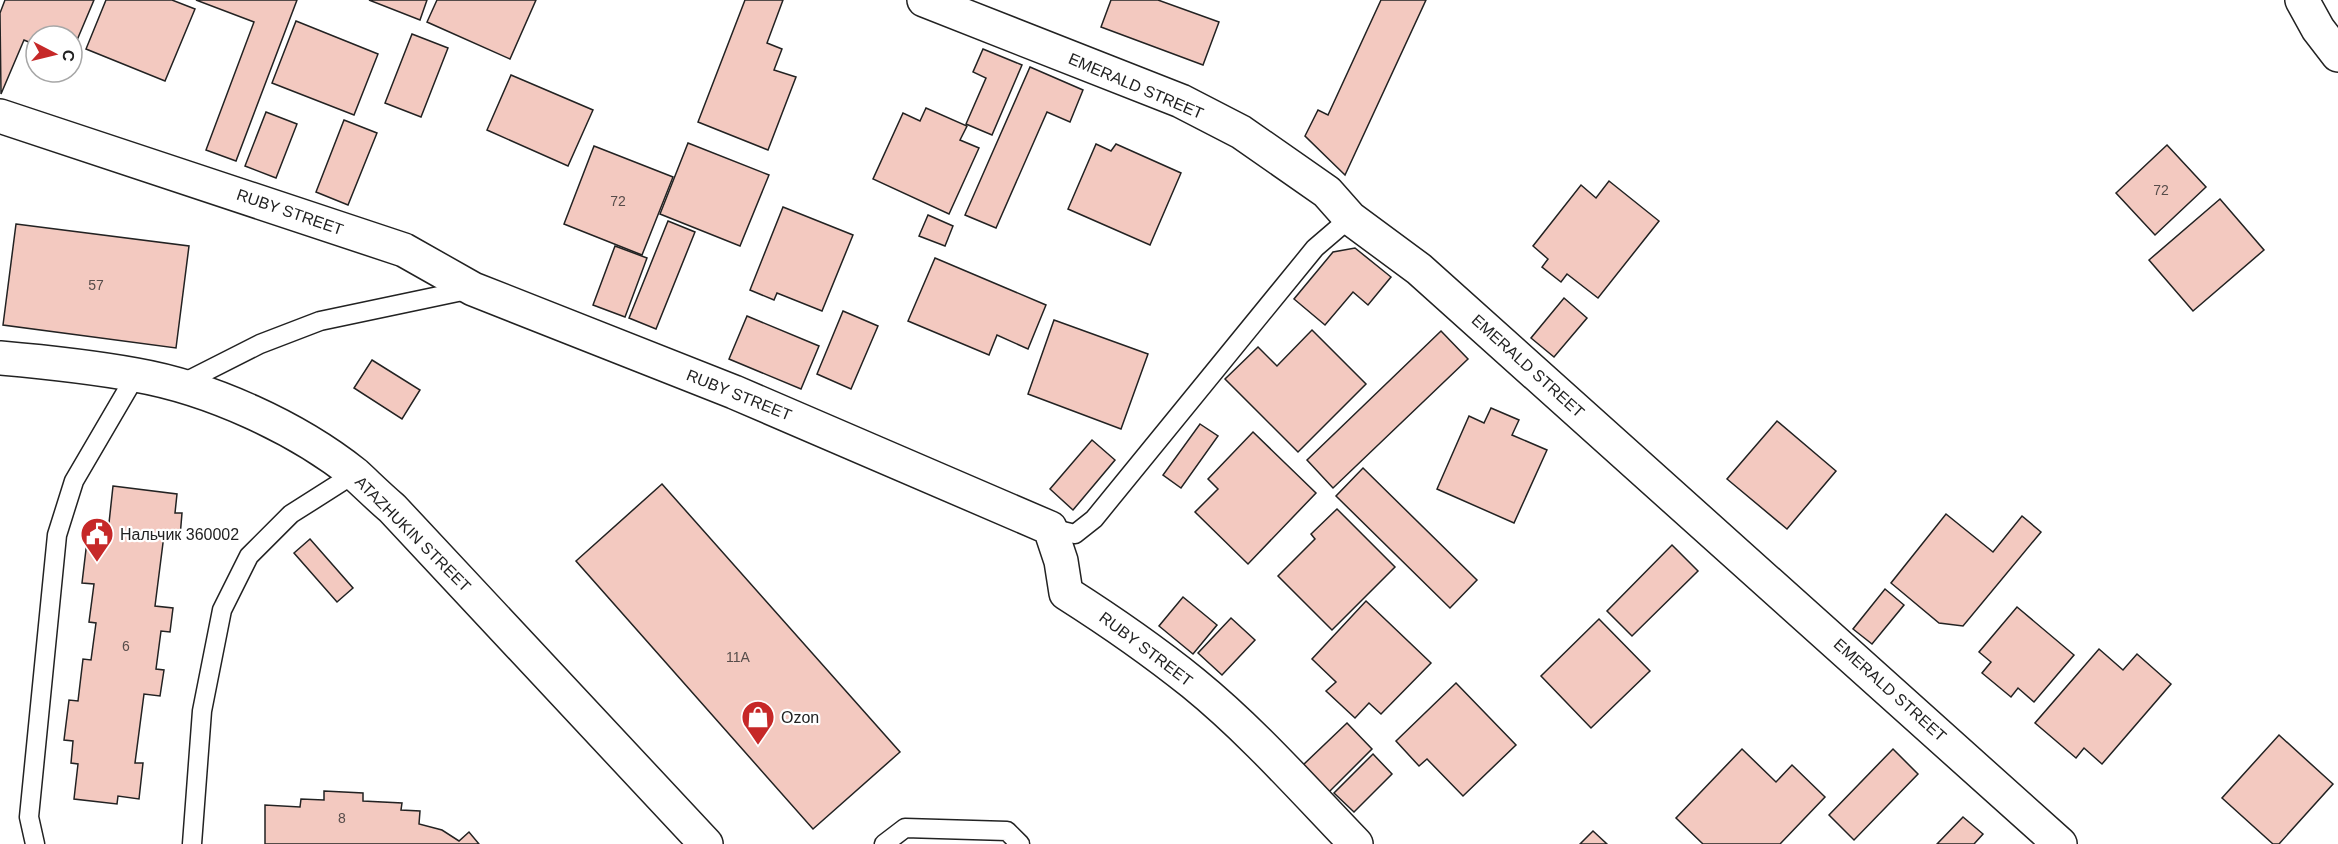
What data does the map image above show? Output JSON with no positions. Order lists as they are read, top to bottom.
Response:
{
  "streets": {
    "street": ["EMERALD STREET", "RUBY STREET", "ATAZHUKIN STREET"]
  },
  "places": {
    "public building": ["Нальчик 360002"],
    "shop": ["Ozon"]
  },
  "house_numbers": [
    "72",
    "72",
    "57",
    "6",
    "11А",
    "8"
  ],
  "north": "right"
}
